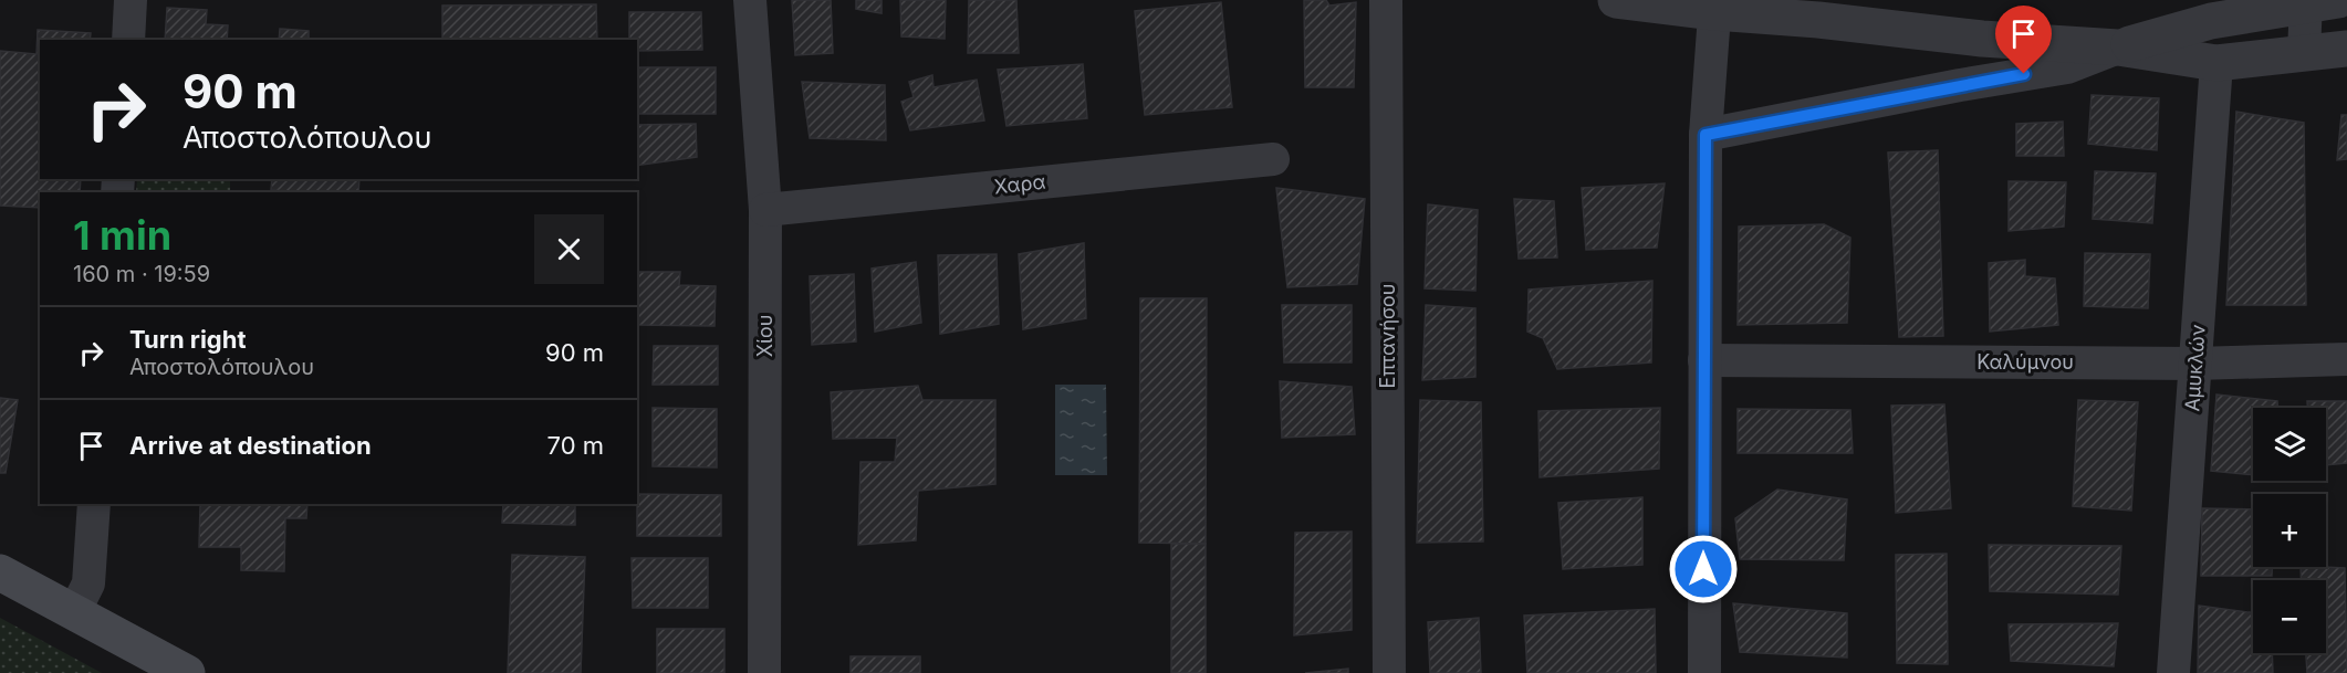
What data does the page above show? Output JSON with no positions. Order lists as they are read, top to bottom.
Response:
{
  "streets": {
    "street": [
      "Χαρα",
      "Χίου",
      "Επτανήσου",
      "Καλύμνου",
      "Αμυκλών"
    ]
  },
  "crossings": [
    ["Χαρα", "Χίου"],
    ["Καλύμνου", "Αμυκλών"]
  ],
  "page": {
    "turn": ["90 m", "Αποστολόπουλου"],
    "heading": ["1 min", "160 m · 19:59"],
    "list": [
      {
        "name": "Turn right",
        "note": "Αποστολόπουλου",
        "value": "90 m"
      },
      {
        "name": "Arrive at destination",
        "value": "70 m"
      }
    ],
    "map_buttons": ["+", "−"]
  }
}
